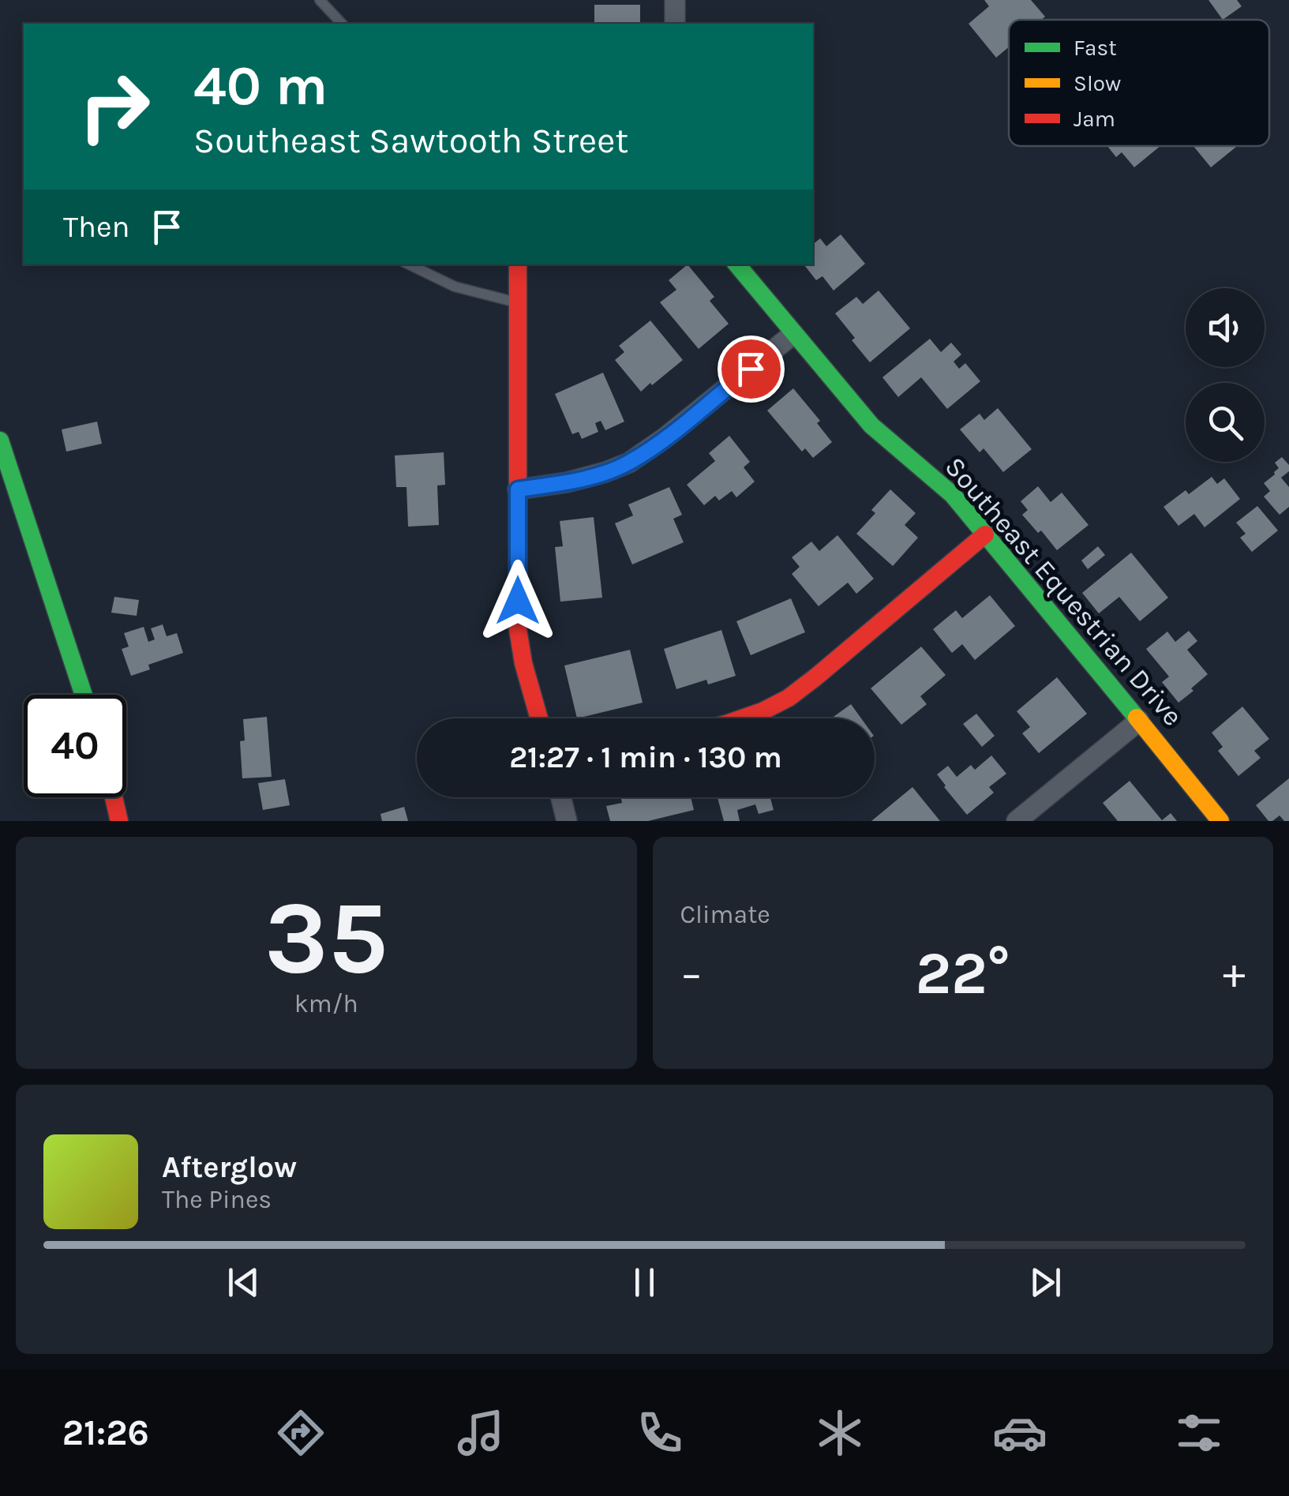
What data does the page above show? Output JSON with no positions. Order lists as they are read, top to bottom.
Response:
{
  "streets": {
    "street": ["Southeast Equestrian Drive"]
  },
  "legend": ["Fast", "Slow", "Jam"],
  "page": {
    "turn": ["40 m", "Southeast Sawtooth Street"],
    "then": "Then",
    "limit": "40",
    "trip": "21:27 · 1 min · 130 m",
    "tile": [
      ["35", "km/h"],
      "Climate"
    ],
    "heat": ["−", "22°", "+"],
    "song": ["Afterglow", "The Pines"],
    "tabs": "21:26"
  }
}
